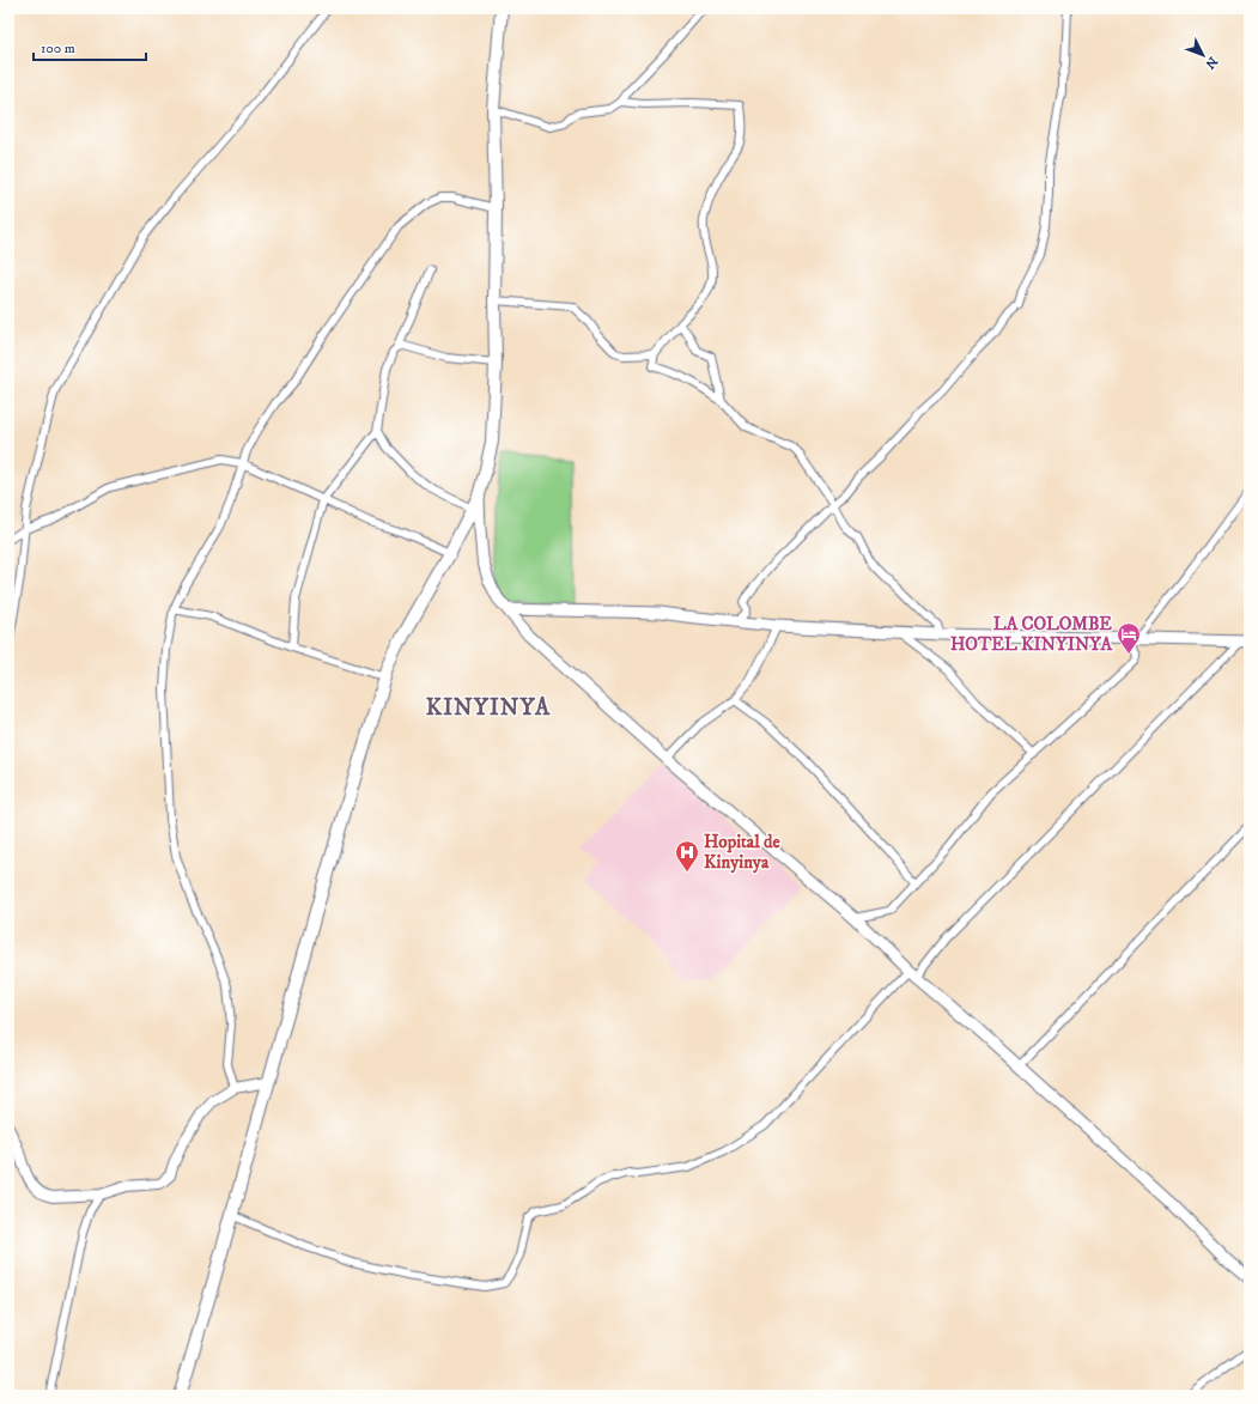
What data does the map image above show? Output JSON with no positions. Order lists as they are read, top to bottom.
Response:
{
  "districts": ["KINYINYA"],
  "places": {
    "hotel": ["LA COLOMBE HOTEL KINYINYA"],
    "hospital": ["Hopital de Kinyinya"]
  },
  "scale_bar": "100 m",
  "north": "bottom right"
}
